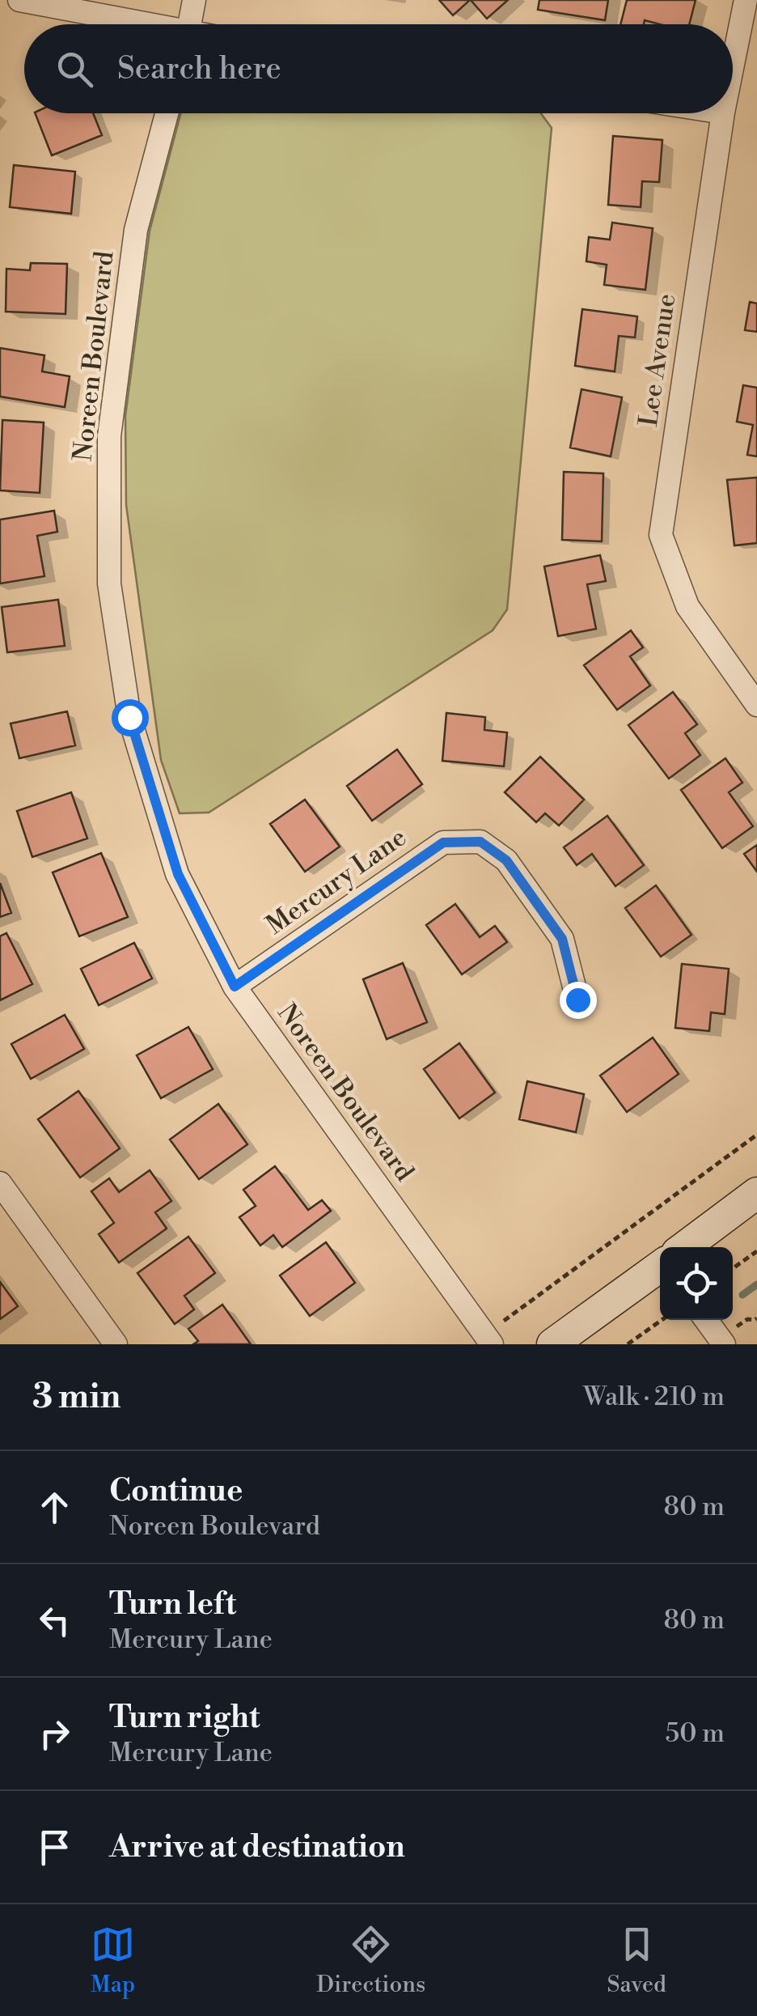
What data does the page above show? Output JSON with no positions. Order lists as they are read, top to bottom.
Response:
{
  "streets": {
    "street": ["Noreen Boulevard", "Lee Avenue", "Mercury Lane"]
  },
  "crossings": [
    ["Noreen Boulevard", "Mercury Lane"]
  ],
  "page": {
    "search": "Search here",
    "heading": ["3 min", "Walk · 210 m"],
    "list": [
      ["Continue", "Noreen Boulevard", "80 m"],
      ["Turn left", "Mercury Lane", "80 m"],
      ["Turn right", "Mercury Lane", "50 m"],
      "Arrive at destination"
    ],
    "nav": ["Map", "Directions", "Saved"]
  }
}
